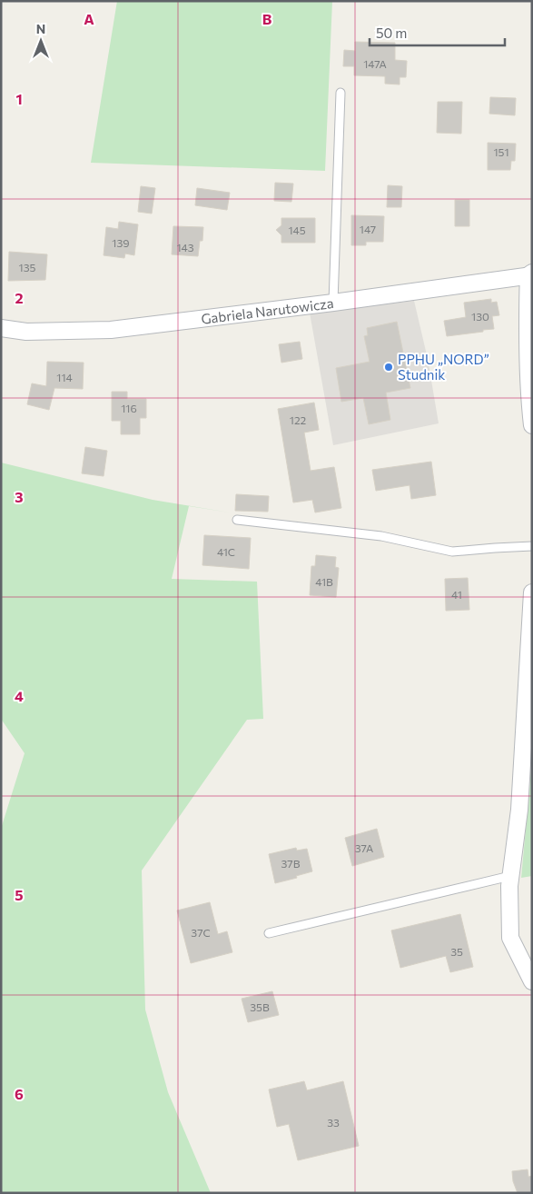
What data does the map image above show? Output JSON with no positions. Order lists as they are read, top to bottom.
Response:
{
  "streets": {
    "street": ["Gabriela Narutowicza"]
  },
  "places": ["PPHU „NORD” Studnik"],
  "house_numbers": [
    "147A",
    "151",
    "147",
    "145",
    "139",
    "143",
    "135",
    "130",
    "114",
    "116",
    "122",
    "41C",
    "41B",
    "41",
    "37A",
    "37B",
    "37C",
    "35",
    "35B",
    "33"
  ],
  "scale_bar": "50 m",
  "north": "top",
  "grid": {
    "columns": ["A", "B"],
    "rows": [
      "1",
      "2",
      "3",
      "4",
      "5",
      "6"
    ]
  }
}
